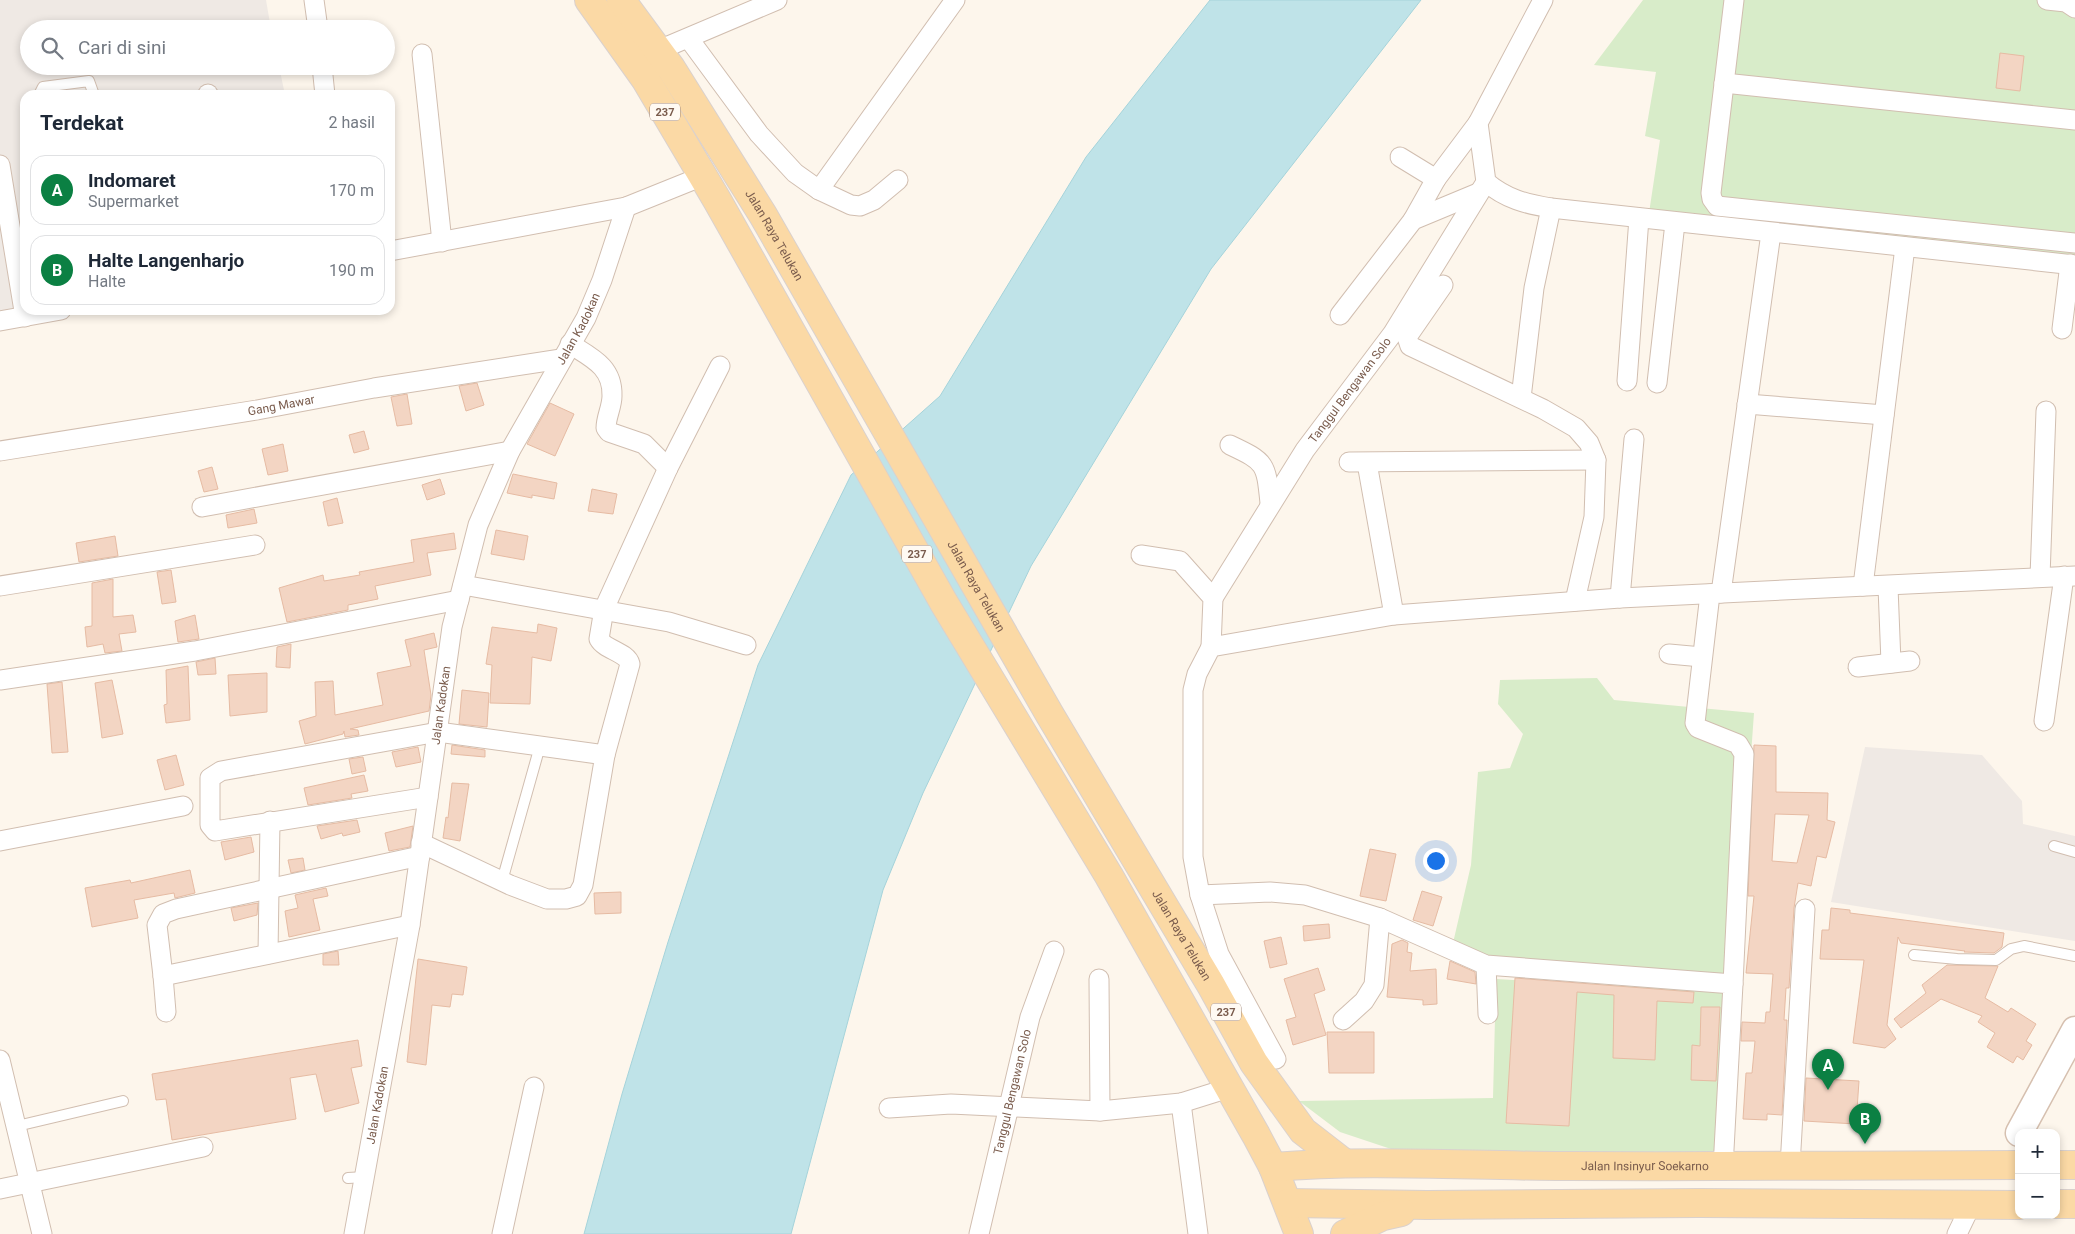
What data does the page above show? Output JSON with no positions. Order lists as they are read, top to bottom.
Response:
{
  "streets": {
    "main road": ["237", "Jalan Raya Telukan", "Jalan Insinyur Soekarno"],
    "street": ["Jalan Kadokan", "Tanggul Bengawan Solo", "Gang Mawar"]
  },
  "crossings": [
    ["237", "Jalan Insinyur Soekarno"],
    ["Jalan Raya Telukan", "Jalan Insinyur Soekarno"],
    ["Jalan Kadokan", "Gang Mawar"]
  ],
  "page": {
    "search": "Cari di sini",
    "heading": ["Terdekat", "2 hasil"],
    "list": [
      {
        "mark": "A",
        "name": "Indomaret",
        "note": "Supermarket",
        "value": "170 m"
      },
      {
        "mark": "B",
        "name": "Halte Langenharjo",
        "note": "Halte",
        "value": "190 m"
      }
    ],
    "pins": ["A", "B"],
    "map_buttons": ["+", "−"]
  }
}
